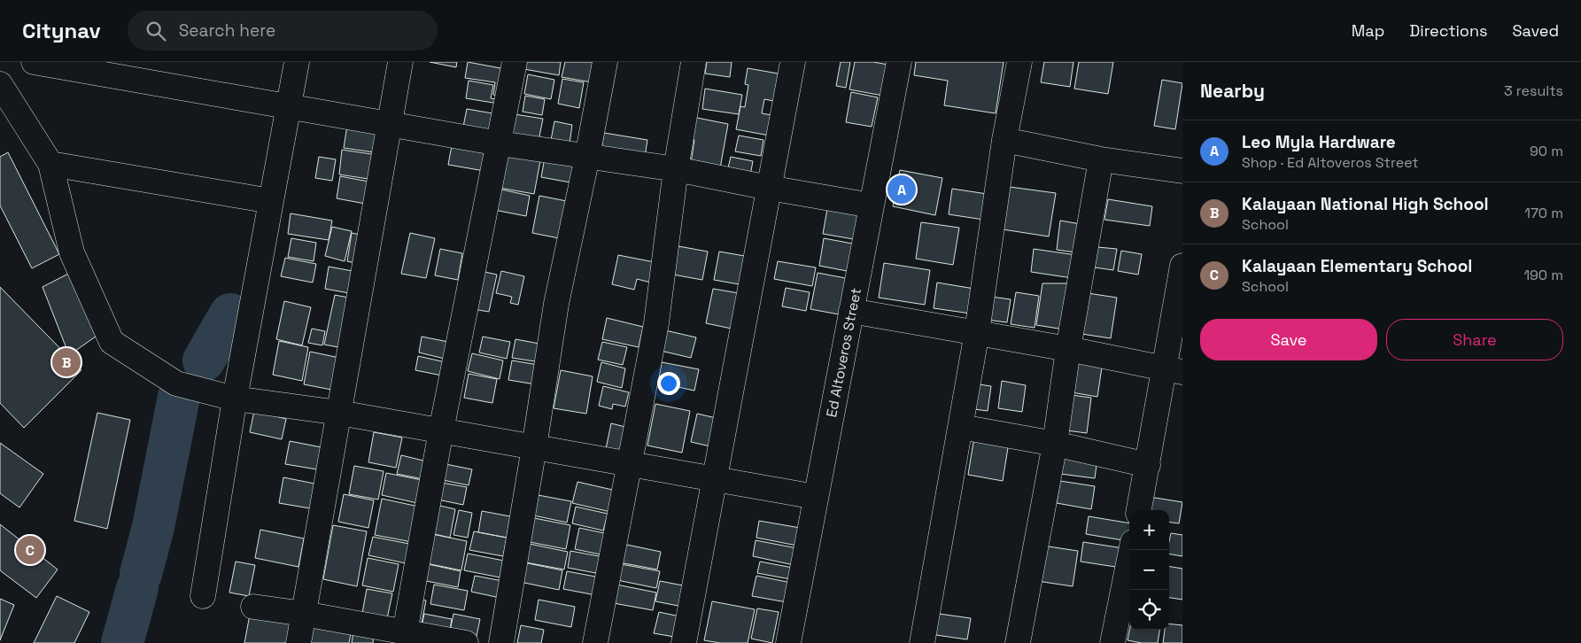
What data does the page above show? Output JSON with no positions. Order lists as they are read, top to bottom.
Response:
{
  "streets": {
    "street": ["Ed Altoveros Street"]
  },
  "page": {
    "header": "Citynav",
    "search": "Search here",
    "nav": ["Map", "Directions", "Saved"],
    "heading": ["Nearby", "3 results"],
    "list": [
      {
        "mark": "A",
        "name": "Leo Myla Hardware",
        "note": "Shop · Ed Altoveros Street",
        "value": "90 m"
      },
      {
        "mark": "B",
        "name": "Kalayaan National High School",
        "note": "School",
        "value": "170 m"
      },
      {
        "mark": "C",
        "name": "Kalayaan Elementary School",
        "note": "School",
        "value": "190 m"
      }
    ],
    "pins": ["A", "B", "C"],
    "buttons": ["Save", "Share"],
    "map_buttons": ["+", "−"]
  }
}
